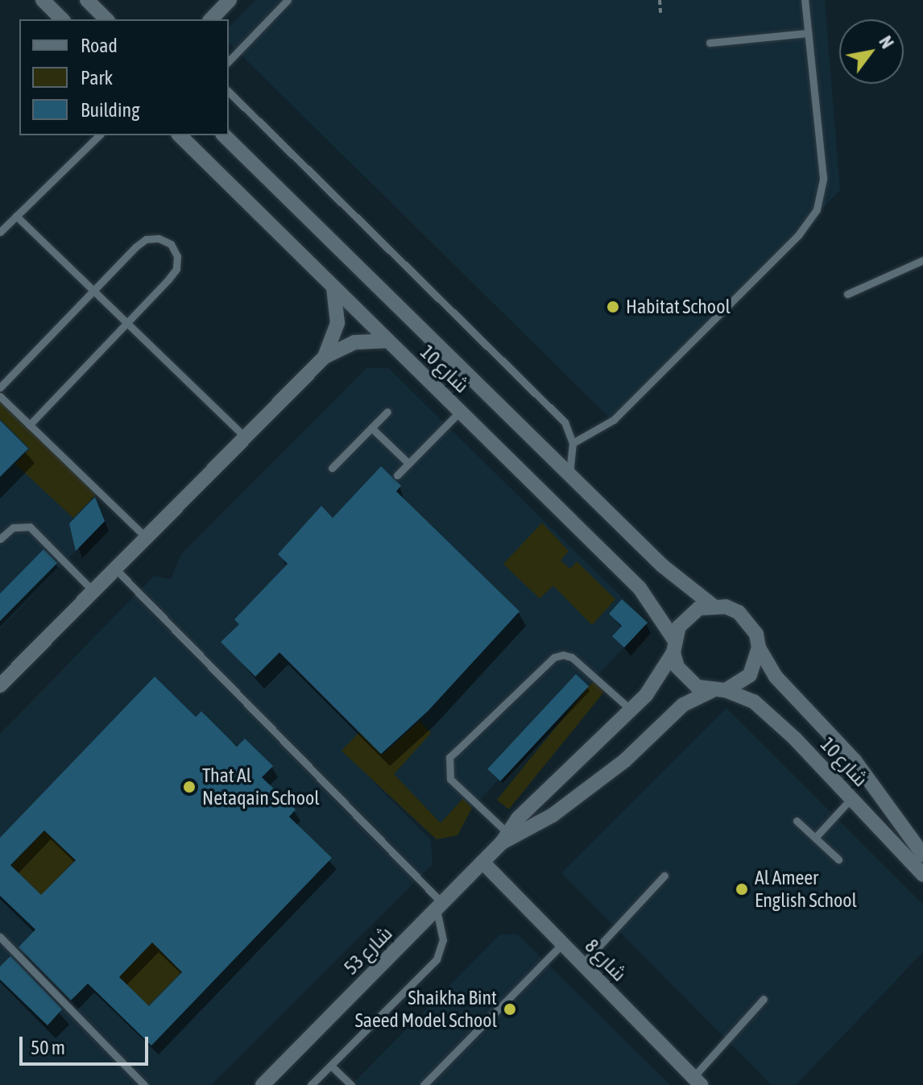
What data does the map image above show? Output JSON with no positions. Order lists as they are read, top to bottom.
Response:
{
  "streets": {
    "street": ["شارع 10", "شارع 53", "شارع 8"]
  },
  "crossings": [
    ["شارع 10", "شارع 53"],
    ["شارع 53", "شارع 8"]
  ],
  "places": [
    "Habitat School",
    "That Al Netaqain School",
    "Al Ameer English School",
    "Shaikha Bint Saeed Model School"
  ],
  "legend": ["Road", "Park", "Building"],
  "scale_bar": "50 m",
  "north": "top right"
}
